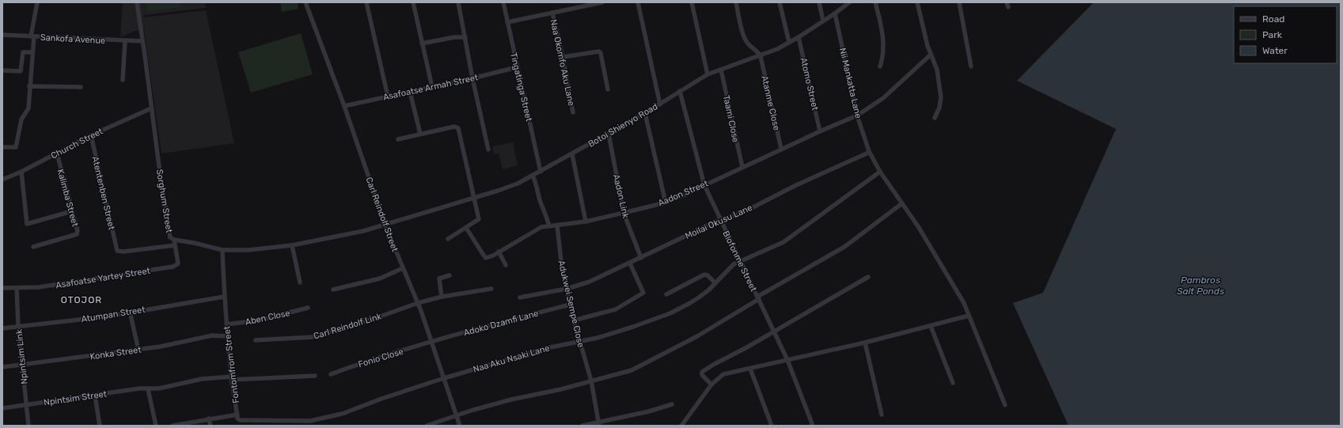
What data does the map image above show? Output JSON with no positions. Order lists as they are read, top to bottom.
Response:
{
  "streets": {
    "street": [
      "Sankofa Avenue",
      "Naa Okomfo Aku Lane",
      "Nii Mankatta Lane",
      "Atomo Street",
      "Asafoatse Armah Street",
      "Tingatinga Street",
      "Atanme Close",
      "Taami Close",
      "Botoi Shienyo Road",
      "Church Street",
      "Atentenben Street",
      "Aadon Street",
      "Aadon Link",
      "Kalimba Street",
      "Sorghum Street",
      "Carl Reindolf Street",
      "Moilai Okusu Lane",
      "Blofonme Street",
      "Asafoatse Yartey Street",
      "Adukwei Sempe Close",
      "Atumpan Street",
      "Aben Close",
      "Adoko Dzamfi Lane",
      "Carl Reindolf Link",
      "Konka Street",
      "Npintsim Link",
      "Fonio Close",
      "Naa Aku Nsaki Lane",
      "Fontomfrom Street",
      "Npintsim Street"
    ]
  },
  "crossings": [
    ["Sankofa Avenue", "Sorghum Street"],
    ["Nii Mankatta Lane", "Botoi Shienyo Road"],
    ["Nii Mankatta Lane", "Aadon Street"],
    ["Nii Mankatta Lane", "Moilai Okusu Lane"],
    ["Nii Mankatta Lane", "Naa Aku Nsaki Lane"],
    ["Atomo Street", "Botoi Shienyo Road"],
    ["Atomo Street", "Aadon Street"],
    ["Asafoatse Armah Street", "Tingatinga Street"],
    ["Asafoatse Armah Street", "Carl Reindolf Street"],
    ["Tingatinga Street", "Botoi Shienyo Road"],
    ["Atanme Close", "Botoi Shienyo Road"],
    ["Atanme Close", "Aadon Street"],
    ["Taami Close", "Botoi Shienyo Road"],
    ["Taami Close", "Aadon Street"],
    ["Botoi Shienyo Road", "Aadon Link"],
    ["Botoi Shienyo Road", "Sorghum Street"],
    ["Botoi Shienyo Road", "Carl Reindolf Street"],
    ["Botoi Shienyo Road", "Blofonme Street"],
    ["Church Street", "Atentenben Street"],
    ["Church Street", "Kalimba Street"],
    ["Church Street", "Sorghum Street"],
    ["Atentenben Street", "Sorghum Street"],
    ["Atentenben Street", "Asafoatse Yartey Street"],
    ["Aadon Street", "Aadon Link"],
    ["Aadon Street", "Blofonme Street"],
    ["Aadon Street", "Adukwei Sempe Close"],
    ["Aadon Link", "Moilai Okusu Lane"],
    ["Sorghum Street", "Carl Reindolf Street"],
    ["Sorghum Street", "Asafoatse Yartey Street"],
    ["Sorghum Street", "Fontomfrom Street"],
    ["Carl Reindolf Street", "Adoko Dzamfi Lane"],
    ["Carl Reindolf Street", "Carl Reindolf Link"],
    ["Carl Reindolf Street", "Fonio Close"],
    ["Carl Reindolf Street", "Naa Aku Nsaki Lane"],
    ["Moilai Okusu Lane", "Blofonme Street"],
    ["Moilai Okusu Lane", "Adukwei Sempe Close"],
    ["Blofonme Street", "Naa Aku Nsaki Lane"],
    ["Asafoatse Yartey Street", "Npintsim Link"],
    ["Adukwei Sempe Close", "Adoko Dzamfi Lane"],
    ["Adukwei Sempe Close", "Naa Aku Nsaki Lane"],
    ["Atumpan Street", "Npintsim Link"],
    ["Atumpan Street", "Fontomfrom Street"],
    ["Aben Close", "Fontomfrom Street"],
    ["Adoko Dzamfi Lane", "Fonio Close"],
    ["Konka Street", "Npintsim Link"],
    ["Konka Street", "Fontomfrom Street"],
    ["Npintsim Link", "Npintsim Street"],
    ["Naa Aku Nsaki Lane", "Fontomfrom Street"],
    ["Fontomfrom Street", "Npintsim Street"]
  ],
  "districts": ["OTOJOR"],
  "water": ["Pambros Salt Ponds"],
  "legend": ["Road", "Park", "Water"]
}
